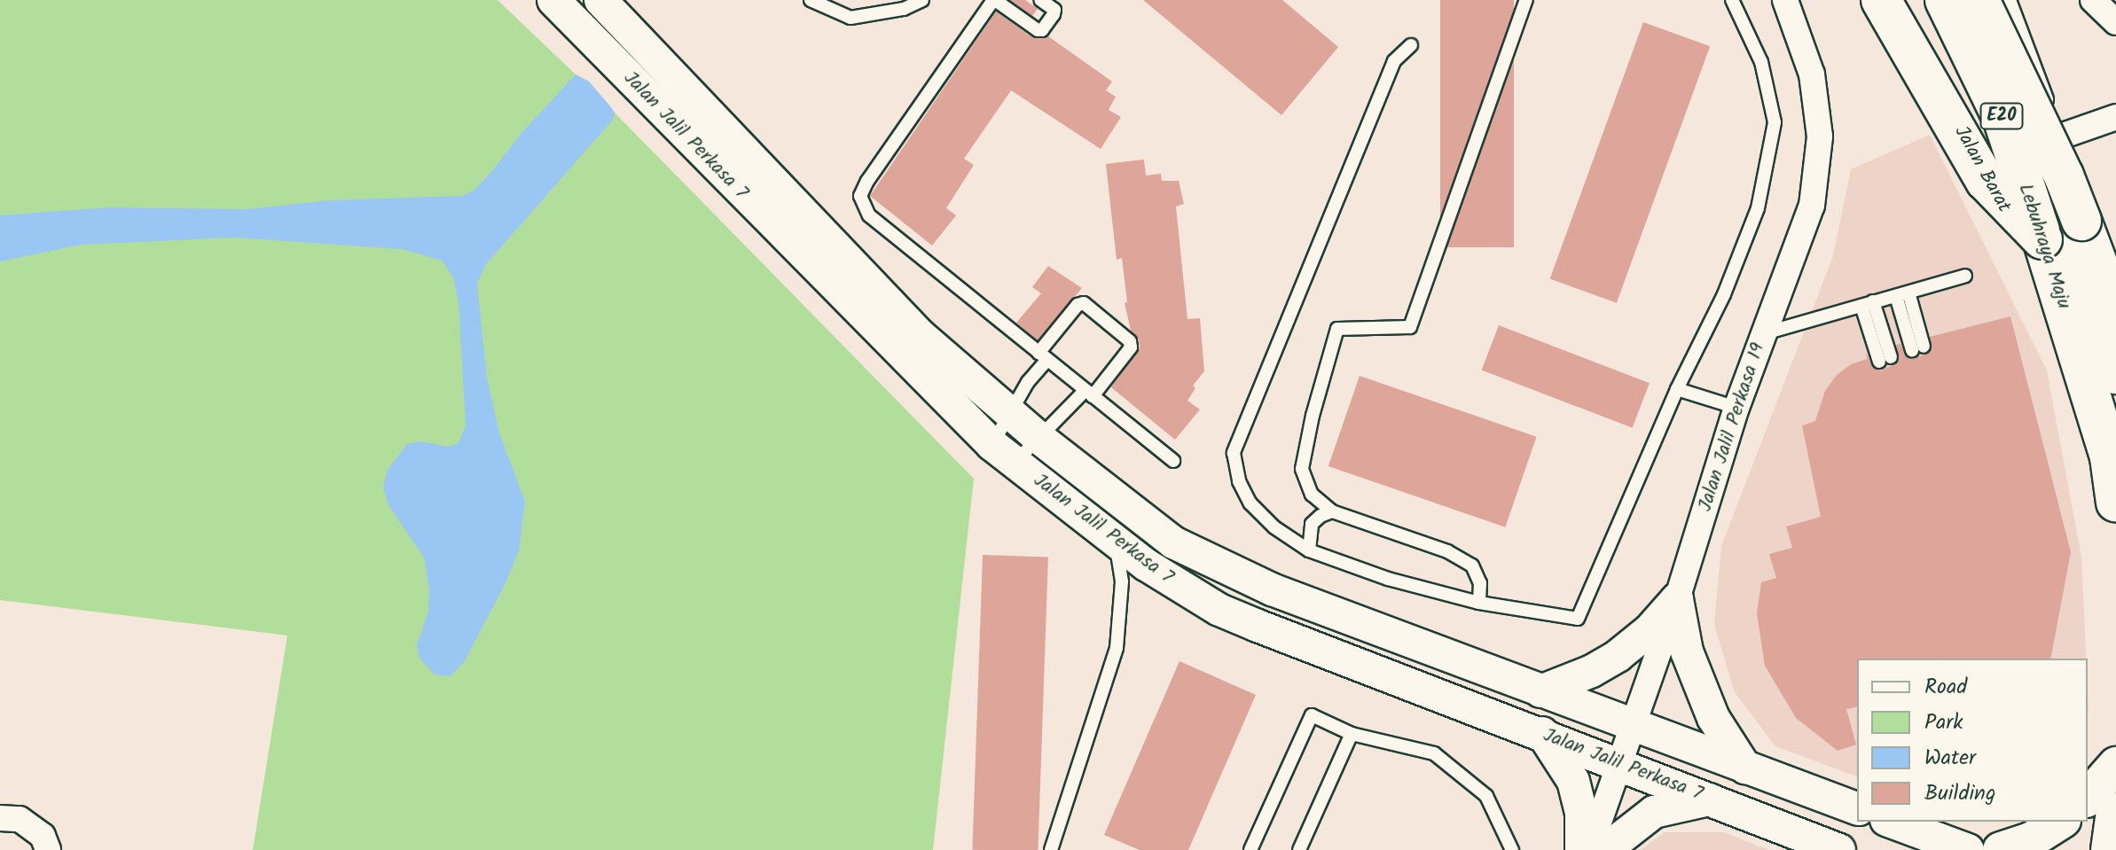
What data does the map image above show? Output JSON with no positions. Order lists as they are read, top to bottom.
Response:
{
  "streets": {
    "highway": ["E20", "Lebuhraya Maju"],
    "main road": ["Jalan Barat"],
    "street": ["Jalan Jalil Perkasa 7", "Jalan Jalil Perkasa 19"]
  },
  "crossings": [
    ["Jalan Jalil Perkasa 7", "Jalan Jalil Perkasa 19"]
  ],
  "legend": [
    "Road",
    "Park",
    "Water",
    "Building"
  ]
}
